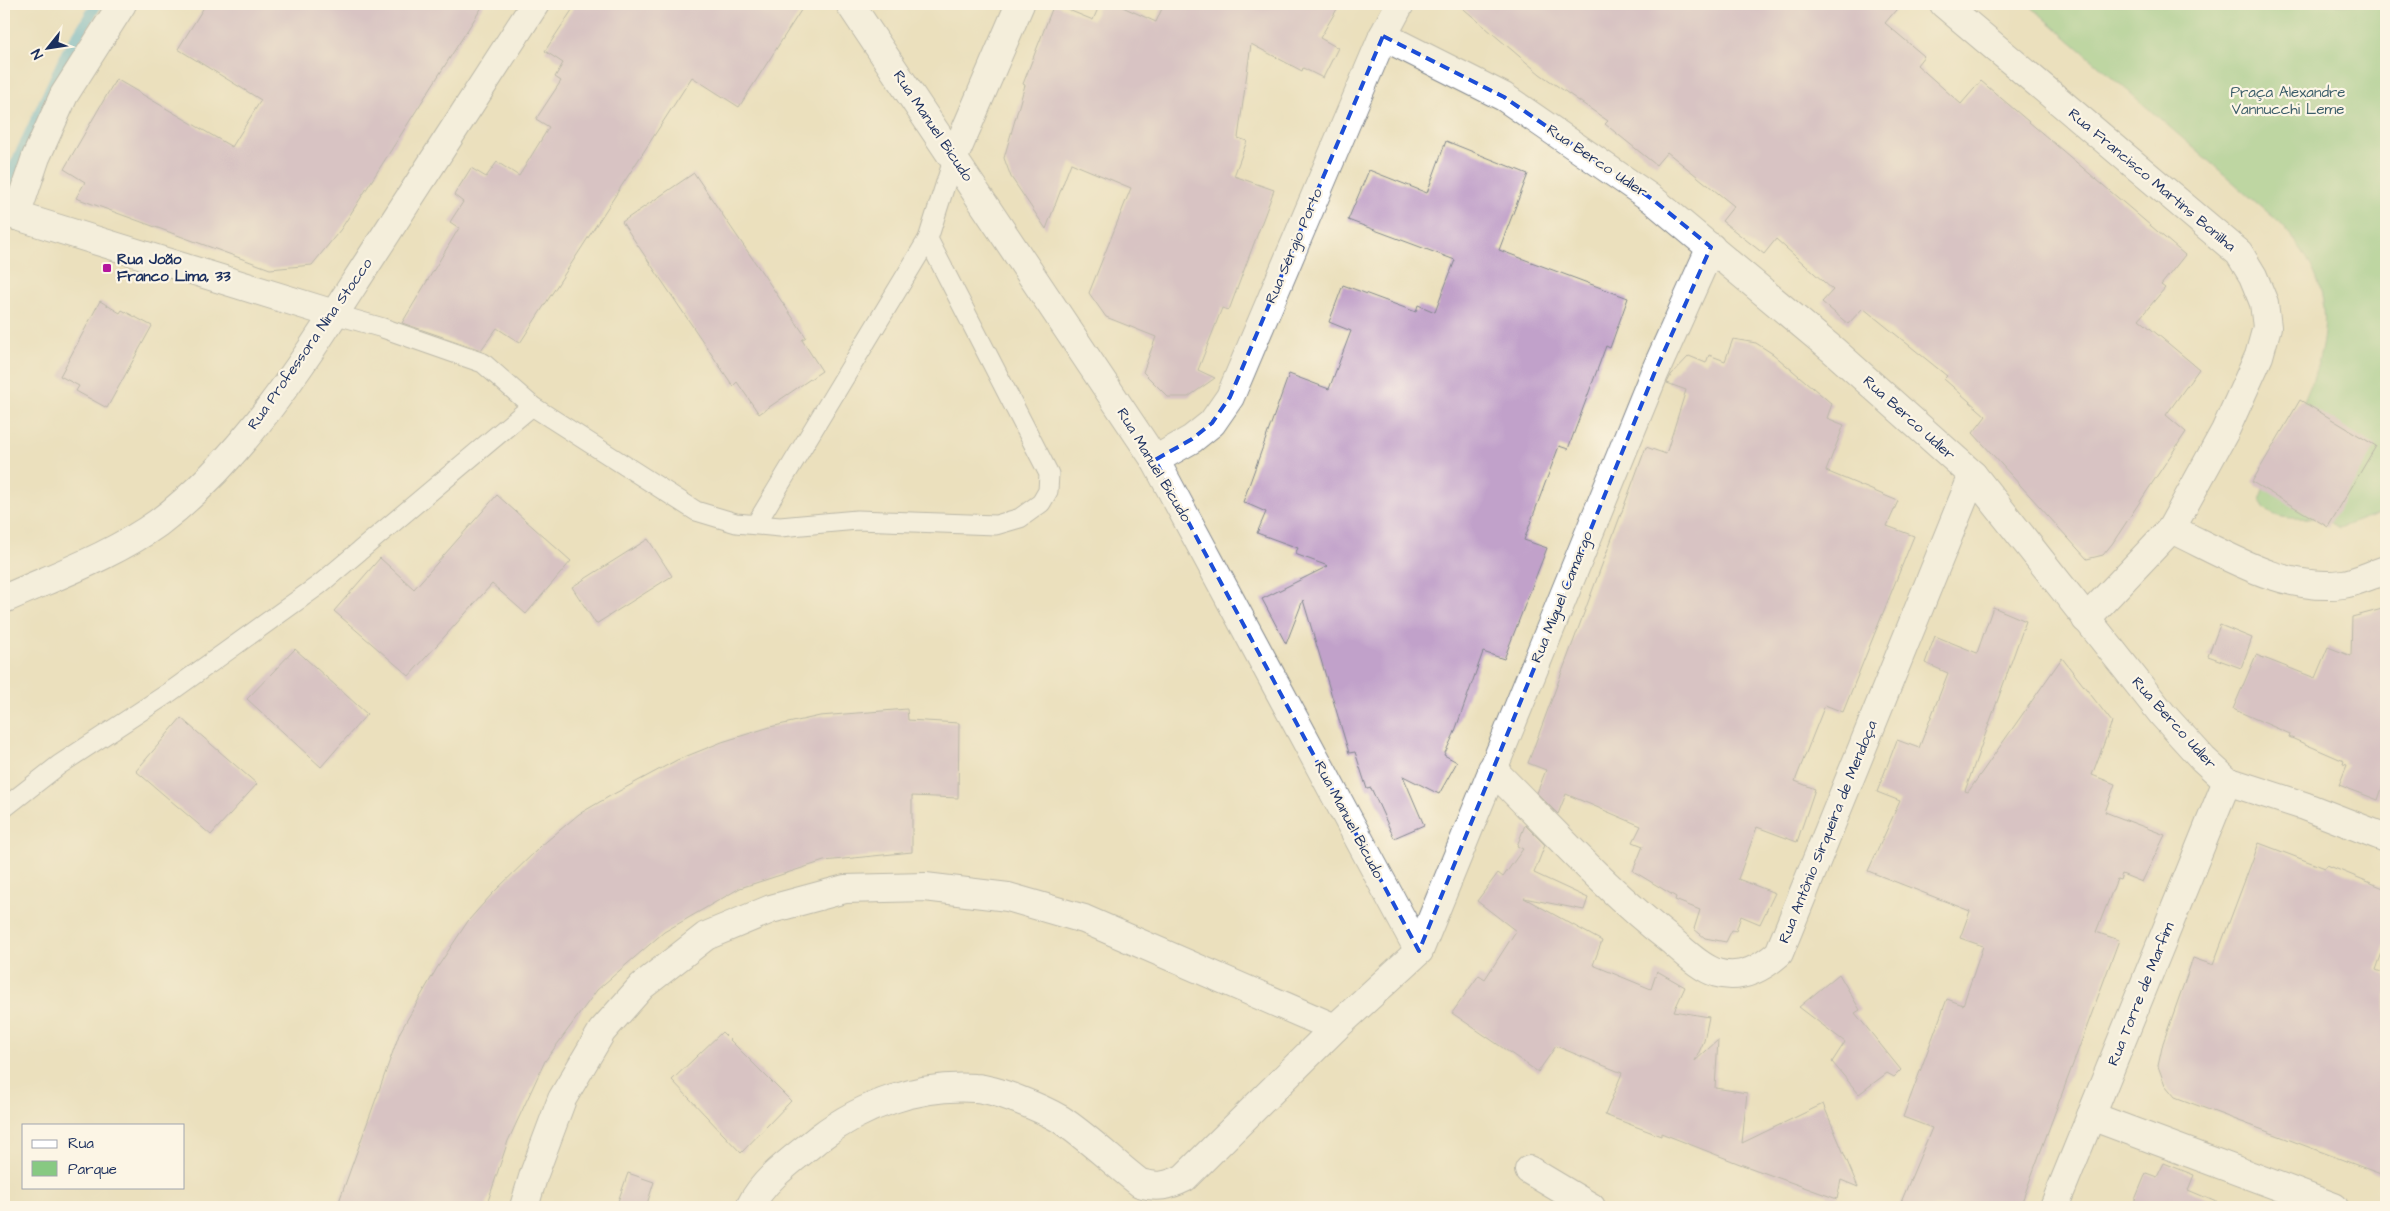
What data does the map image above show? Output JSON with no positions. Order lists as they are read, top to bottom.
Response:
{
  "streets": {
    "street": [
      "Rua Manuel Bicudo",
      "Rua Berco Udler",
      "Rua Francisco Martins Bonilha",
      "Rua Sérgio Porto",
      "Rua Professora Nina Stocco",
      "Rua Miguel Camargo",
      "Rua Antônio Sirqueira de Mendoça",
      "Rua Torre de Marfim"
    ]
  },
  "crossings": [
    ["Rua Manuel Bicudo", "Rua Sérgio Porto"],
    ["Rua Manuel Bicudo", "Rua Miguel Camargo"],
    ["Rua Berco Udler", "Rua Francisco Martins Bonilha"],
    ["Rua Berco Udler", "Rua Sérgio Porto"],
    ["Rua Berco Udler", "Rua Miguel Camargo"],
    ["Rua Berco Udler", "Rua Antônio Sirqueira de Mendoça"],
    ["Rua Berco Udler", "Rua Torre de Marfim"],
    ["Rua Miguel Camargo", "Rua Antônio Sirqueira de Mendoça"]
  ],
  "parks": ["Praça Alexandre Vannucchi Leme"],
  "places": {
    "transit": ["Rua João Franco Lima, 33"]
  },
  "legend": ["Rua", "Parque"],
  "north": "bottom left"
}
